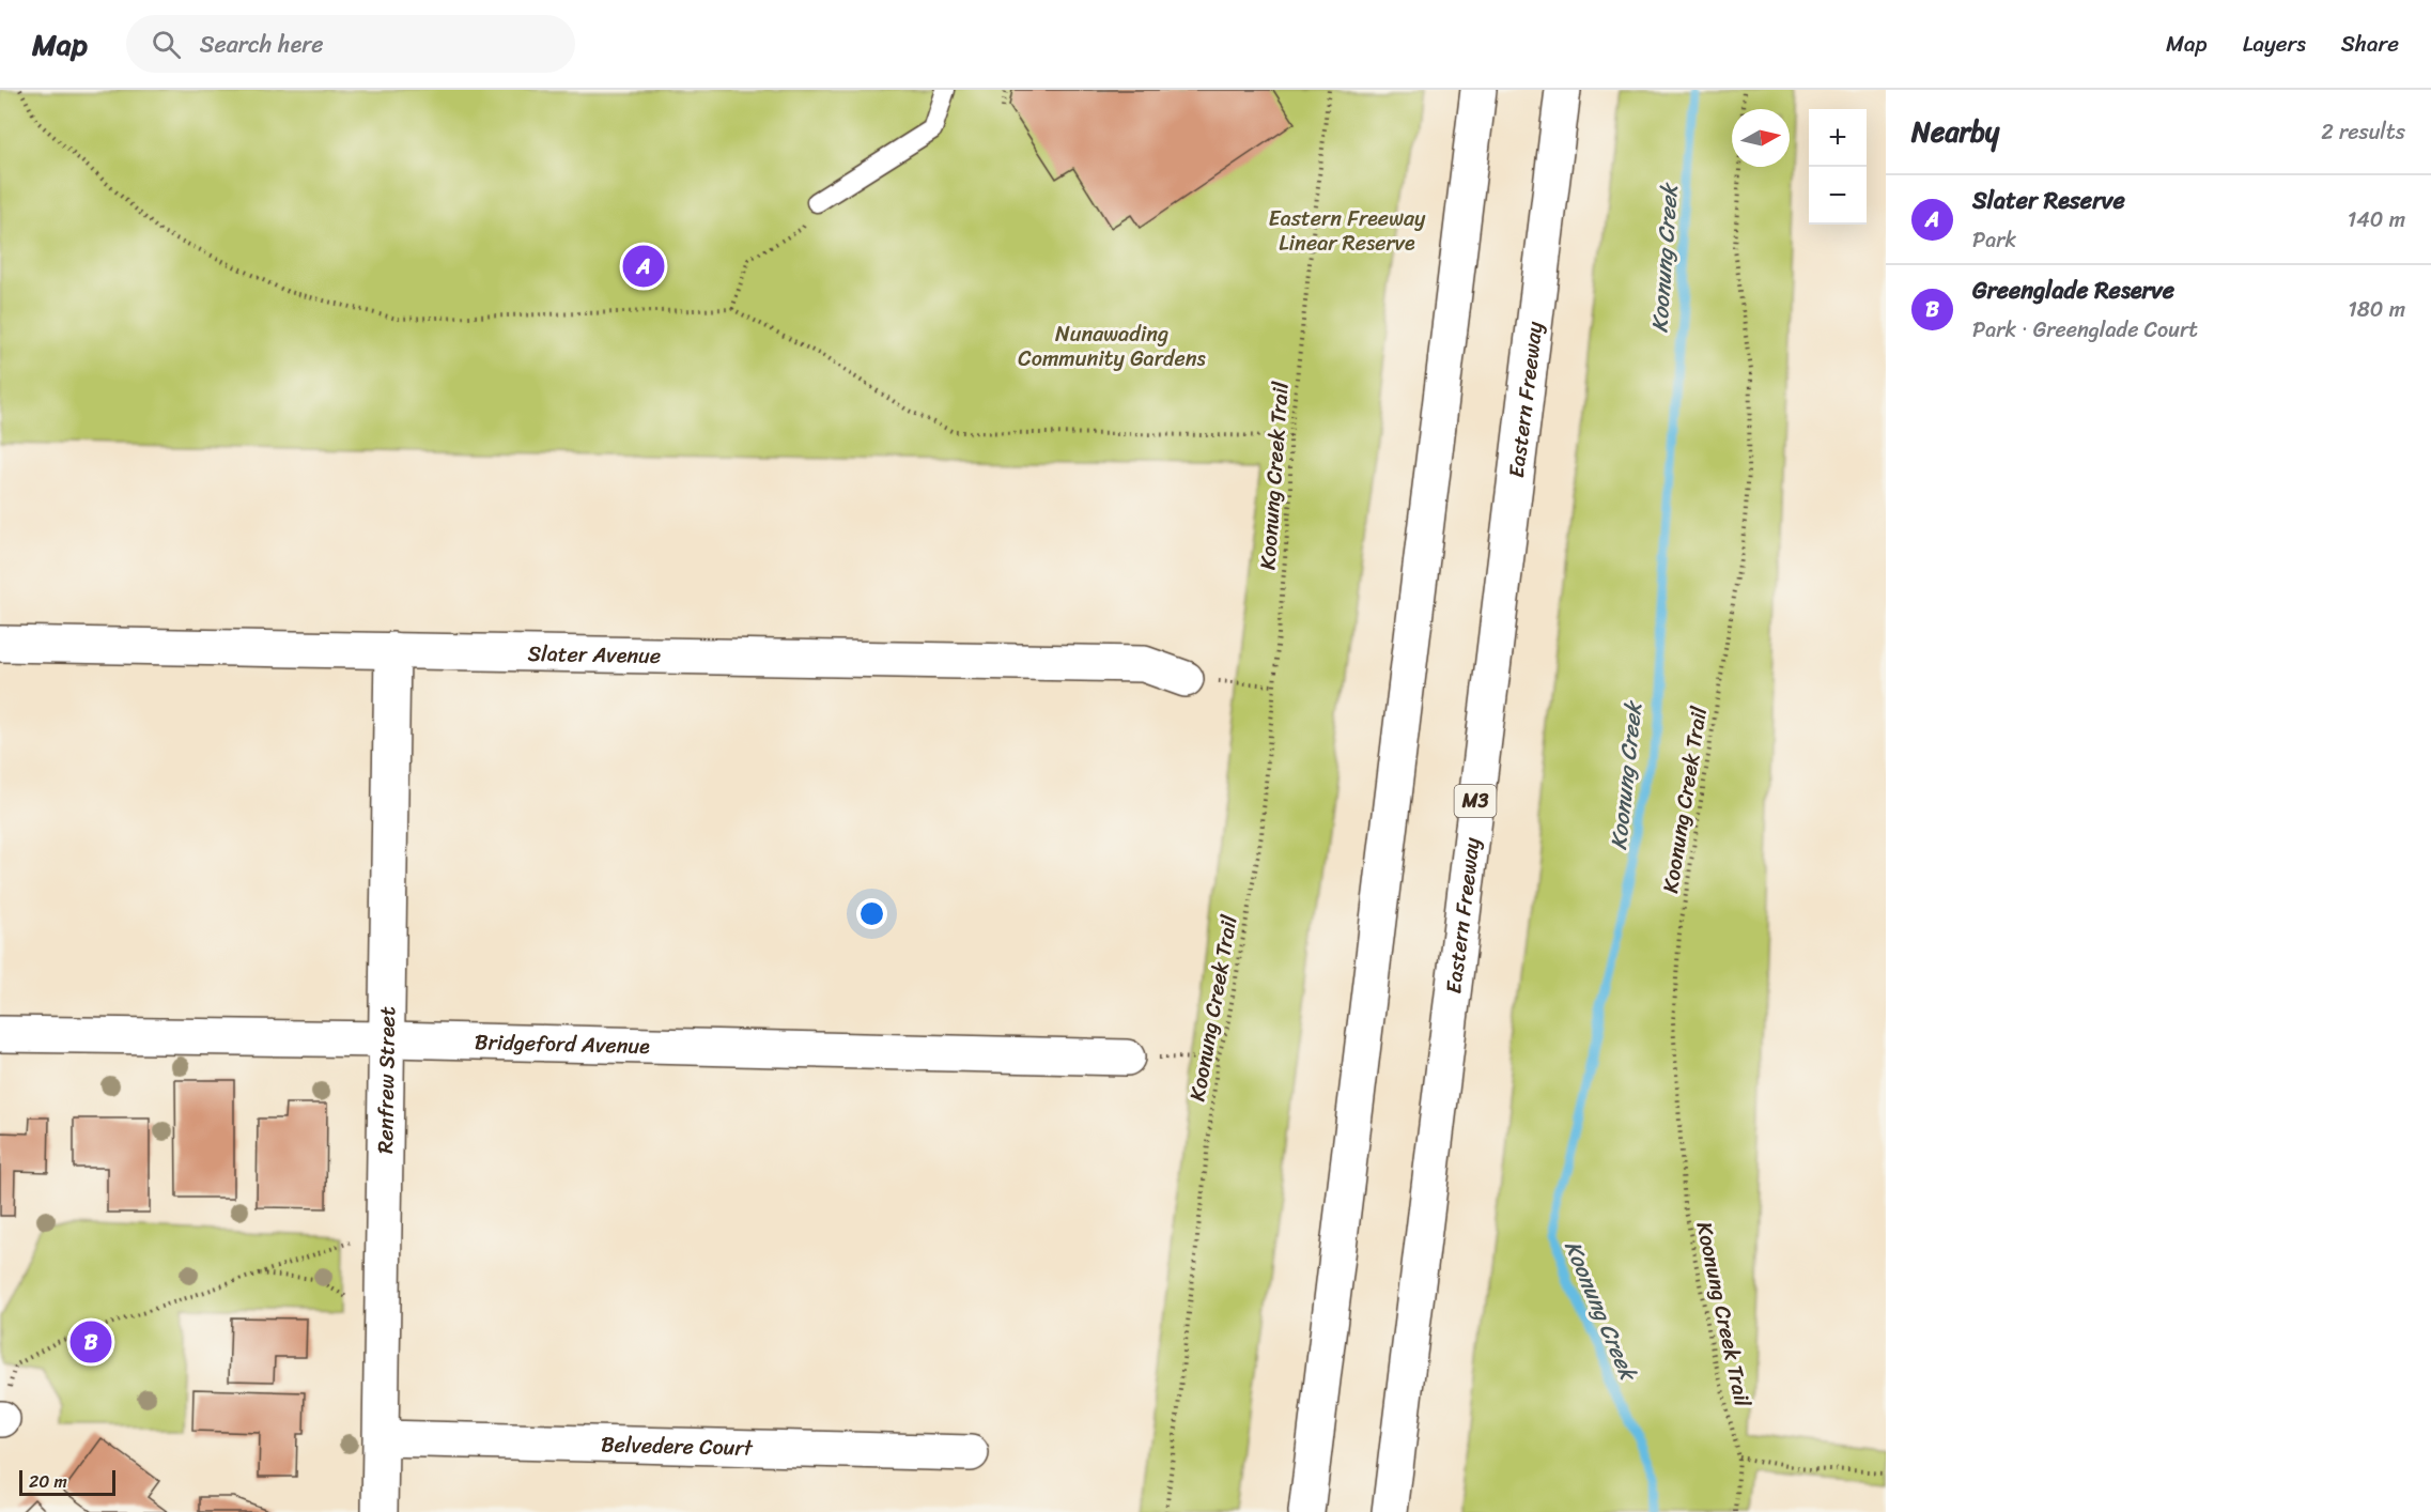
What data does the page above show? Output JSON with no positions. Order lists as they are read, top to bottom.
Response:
{
  "streets": {
    "main road": [
      "Eastern Freeway",
      "Slater Avenue",
      "M3",
      "Bridgeford Avenue",
      "Renfrew Street",
      "Belvedere Court"
    ],
    "path": ["Koonung Creek Trail"]
  },
  "crossings": [
    ["Slater Avenue", "Renfrew Street"],
    ["Bridgeford Avenue", "Renfrew Street"],
    ["Renfrew Street", "Belvedere Court"]
  ],
  "water": ["Koonung Creek"],
  "parks": ["Eastern Freeway Linear Reserve", "Nunawading Community Gardens"],
  "scale_bar": "20 m",
  "north": "right",
  "page": {
    "header": "Map",
    "search": "Search here",
    "nav": ["Map", "Layers", "Share"],
    "heading": ["Nearby", "2 results"],
    "map_buttons": ["+", "−"],
    "list": [
      {
        "mark": "A",
        "name": "Slater Reserve",
        "note": "Park",
        "value": "140 m"
      },
      {
        "mark": "B",
        "name": "Greenglade Reserve",
        "note": "Park · Greenglade Court",
        "value": "180 m"
      }
    ],
    "pins": ["A", "B"],
    "scale": "20 m"
  }
}
